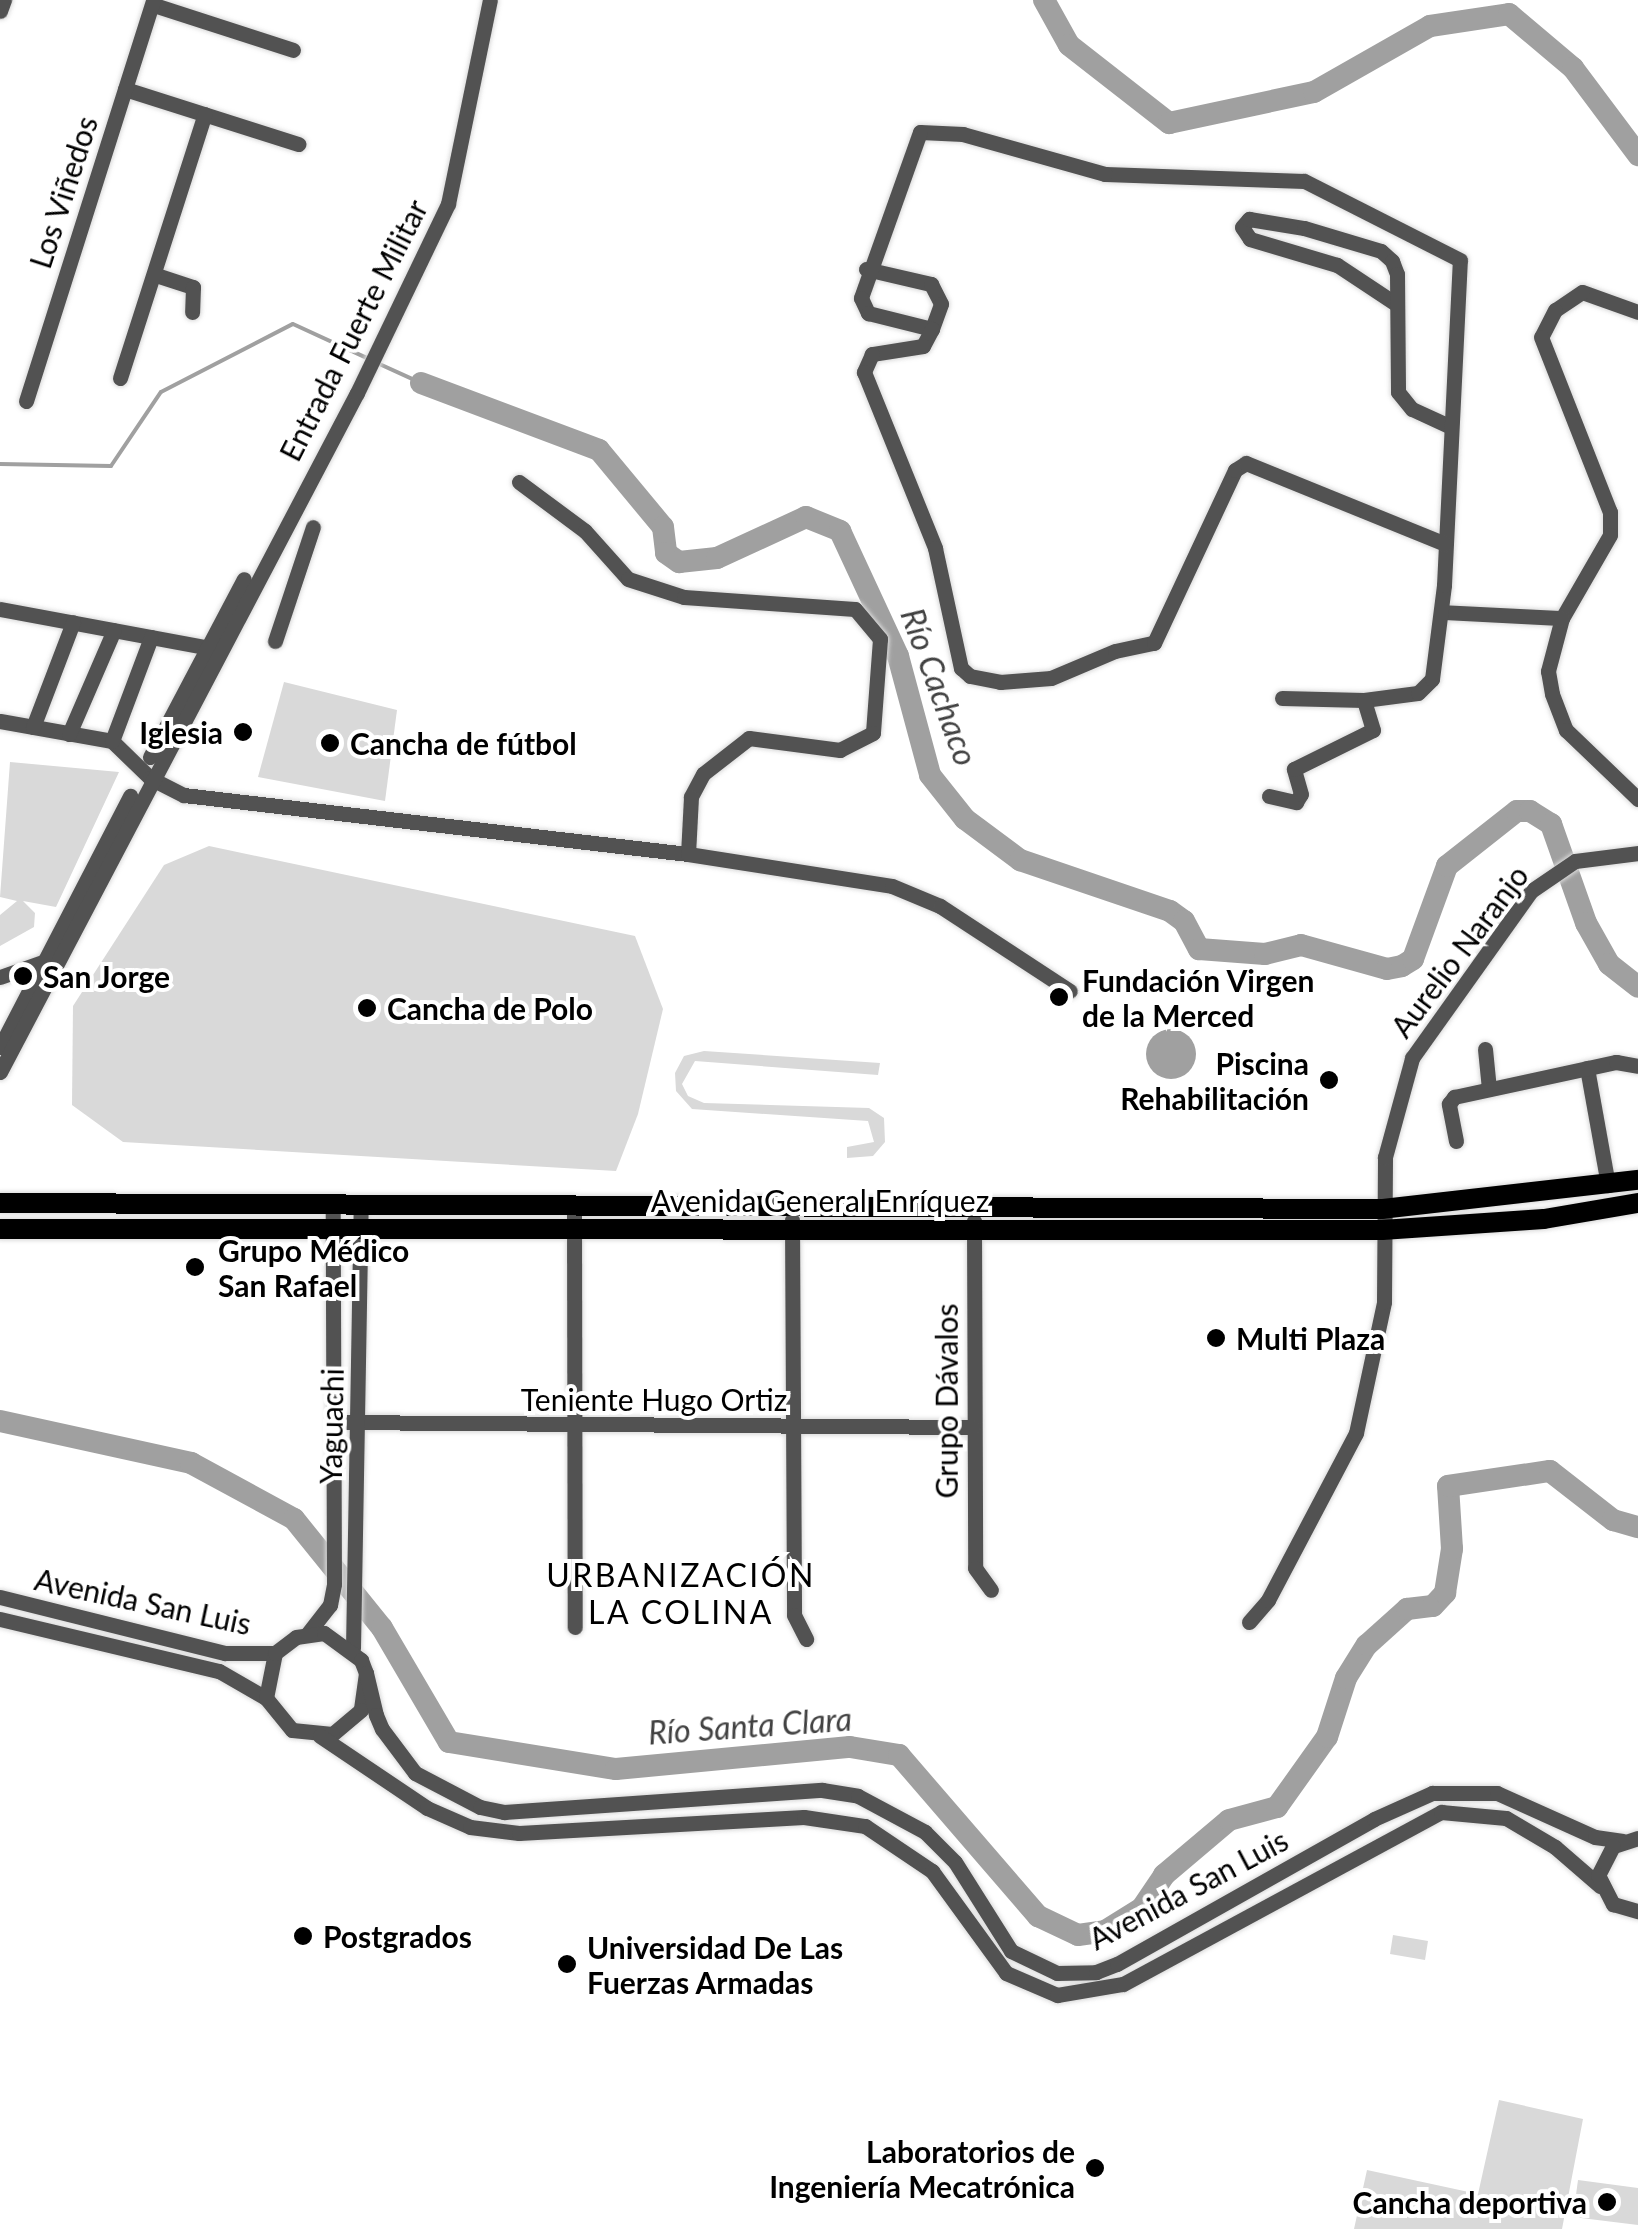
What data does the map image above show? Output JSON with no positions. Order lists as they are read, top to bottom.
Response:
{
  "streets": {
    "main road": ["Avenida General Enríquez"],
    "street": [
      "Los Viñedos",
      "Entrada Fuerte Militar",
      "Aurelio Naranjo",
      "Teniente Hugo Ortiz",
      "Grupo Dávalos",
      "Yaguachi",
      "Avenida San Luis"
    ]
  },
  "crossings": [
    ["Aurelio Naranjo", "Avenida General Enríquez"],
    ["Avenida General Enríquez", "Grupo Dávalos"],
    ["Avenida General Enríquez", "Yaguachi"],
    ["Teniente Hugo Ortiz", "Grupo Dávalos"],
    ["Teniente Hugo Ortiz", "Yaguachi"],
    ["Yaguachi", "Avenida San Luis"]
  ],
  "districts": ["URBANIZACIÓN LA COLINA"],
  "water": ["Río Cachaco", "Río Santa Clara"],
  "places": [
    "Iglesia",
    "Cancha de fútbol",
    "San Jorge",
    "Fundación Virgen de la Merced",
    "Cancha de Polo",
    "Piscina Rehabilitación",
    "Grupo Médico San Rafael",
    "Multi Plaza",
    "Postgrados",
    "Universidad De Las Fuerzas Armadas",
    "Laboratorios de Ingeniería Mecatrónica",
    "Cancha deportiva"
  ]
}
